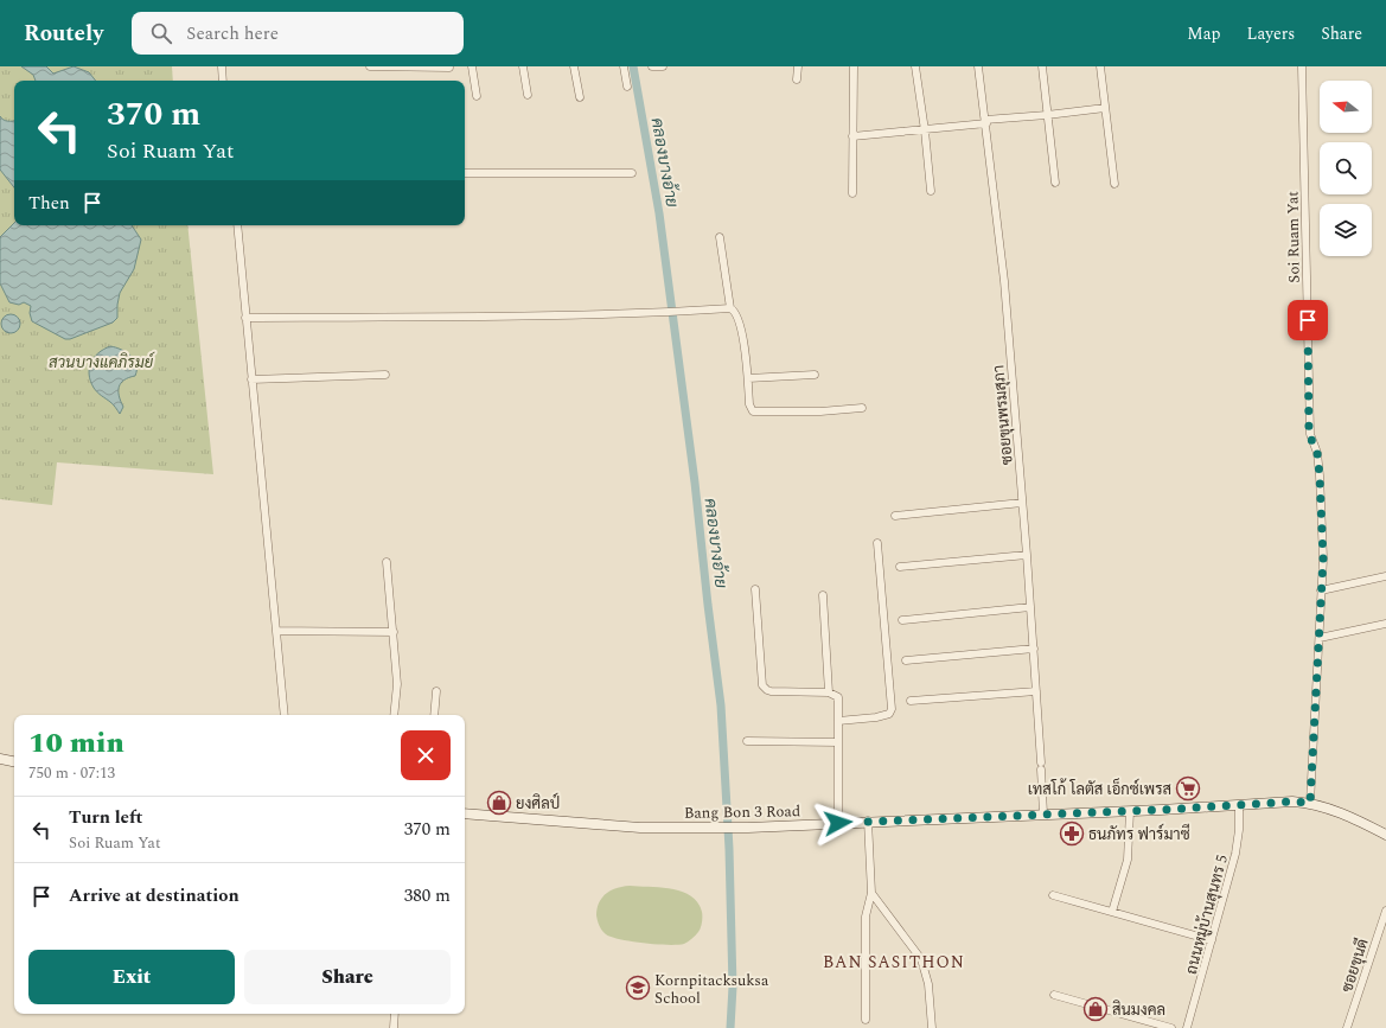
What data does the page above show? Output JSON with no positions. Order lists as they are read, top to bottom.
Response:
{
  "streets": {
    "main road": ["Bang Bon 3 Road"],
    "street": [
      "Soi Ruam Yat",
      "ซอยขุนพรมสุภา",
      "ถนนหมู่บ้านสุนทร 5",
      "ซอยขุนดี"
    ]
  },
  "crossings": [
    ["Soi Ruam Yat", "Bang Bon 3 Road"],
    ["ซอยขุนพรมสุภา", "Bang Bon 3 Road"],
    ["Bang Bon 3 Road", "ถนนหมู่บ้านสุนทร 5"]
  ],
  "districts": ["BAN SASITHON"],
  "water": ["คลองบางอ้าย"],
  "parks": ["สวนบางแคภิรมย์"],
  "places": {
    "supermarket": ["เทสโก้ โลตัส เอ็กซ์เพรส"],
    "shop": ["ยงศิลป์", "สินมงคล"],
    "pharmacy": ["ธนภัทร ฟาร์มาซี"],
    "school or university": ["Kornpitacksuksa School"]
  },
  "north": "left",
  "page": {
    "header": "Routely",
    "search": "Search here",
    "nav": ["Map", "Layers", "Share"],
    "turn": ["370 m", "Soi Ruam Yat"],
    "then": "Then",
    "heading": ["10 min", "750 m · 07:13"],
    "list": [
      {
        "name": "Turn left",
        "note": "Soi Ruam Yat",
        "value": "370 m"
      },
      {
        "name": "Arrive at destination",
        "value": "380 m"
      }
    ],
    "buttons": ["Exit", "Share"]
  }
}
